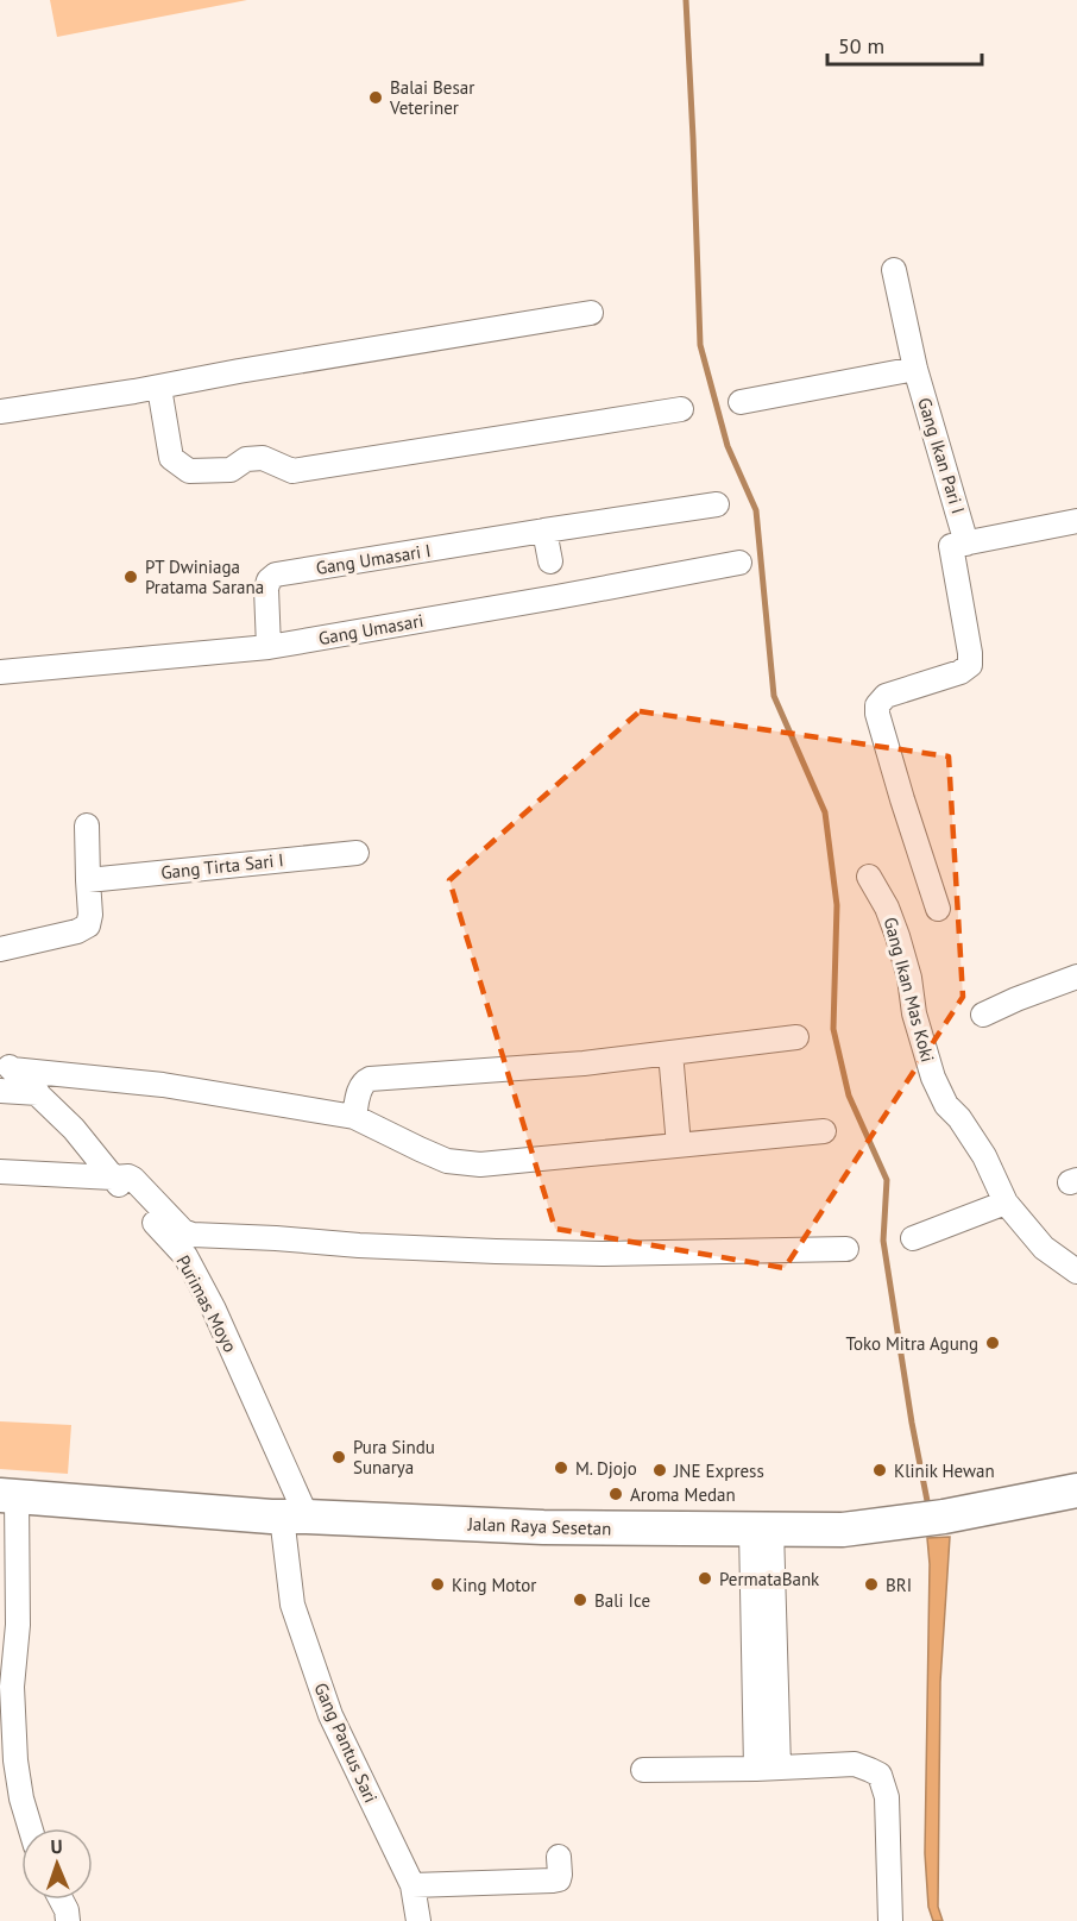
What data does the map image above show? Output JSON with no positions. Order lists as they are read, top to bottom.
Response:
{
  "streets": {
    "main road": ["Jalan Raya Sesetan"],
    "street": [
      "Gang Ikan Pari I",
      "Gang Umasari I",
      "Gang Umasari",
      "Gang Tirta Sari I",
      "Gang Ikan Mas Koki",
      "Purimas Moyo",
      "Gang Pantus Sari"
    ]
  },
  "crossings": [
    ["Gang Umasari I", "Gang Umasari"],
    ["Purimas Moyo", "Jalan Raya Sesetan"],
    ["Purimas Moyo", "Gang Pantus Sari"],
    ["Jalan Raya Sesetan", "Gang Pantus Sari"]
  ],
  "places": [
    "Balai Besar Veteriner",
    "PT Dwiniaga Pratama Sarana",
    "Toko Mitra Agung",
    "Pura Sindu Sunarya",
    "M. Djojo",
    "JNE Express",
    "Klinik Hewan",
    "Aroma Medan",
    "PermataBank",
    "King Motor",
    "BRI",
    "Bali Ice"
  ],
  "scale_bar": "50 m",
  "north": "top"
}
